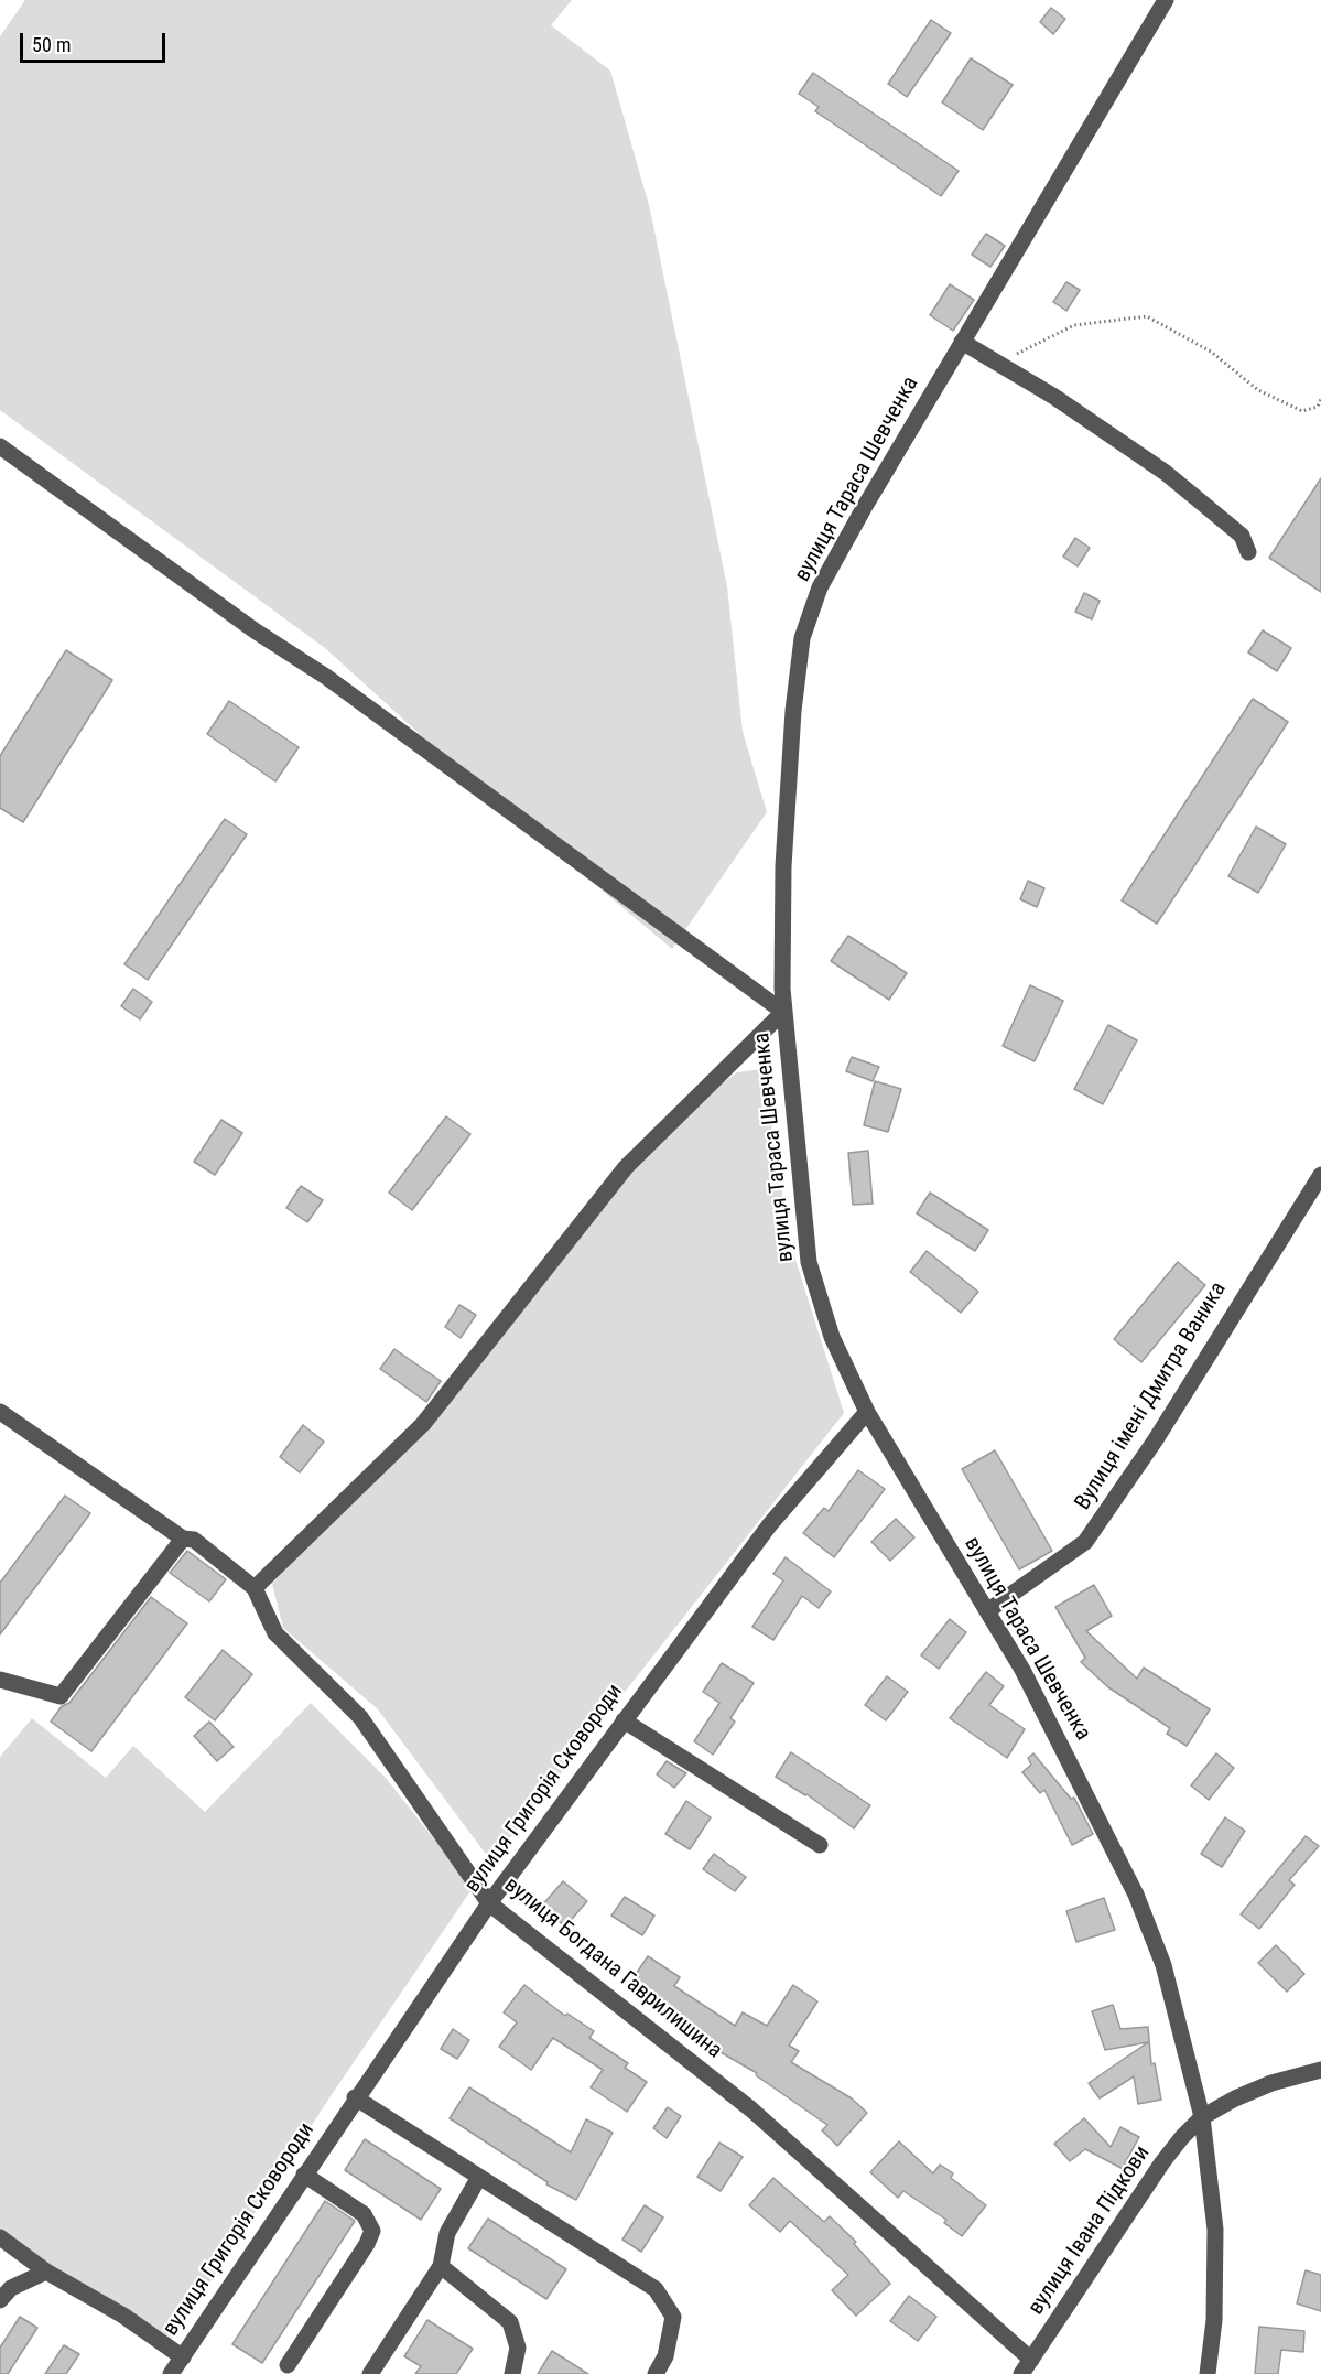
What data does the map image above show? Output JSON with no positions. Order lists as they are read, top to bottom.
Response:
{
  "streets": {
    "street": [
      "вулиця Тараса Шевченка",
      "Вулиця імені Дмитра Ваника",
      "вулиця Григорія Сковороди",
      "вулиця Богдана Гаврилишина",
      "вулиця Івана Підкови"
    ]
  },
  "crossings": [
    ["вулиця Тараса Шевченка", "Вулиця імені Дмитра Ваника"],
    ["вулиця Тараса Шевченка", "вулиця Григорія Сковороди"],
    ["вулиця Тараса Шевченка", "вулиця Івана Підкови"],
    ["вулиця Григорія Сковороди", "вулиця Богдана Гаврилишина"],
    ["вулиця Богдана Гаврилишина", "вулиця Івана Підкови"]
  ],
  "scale_bar": "50 m"
}
